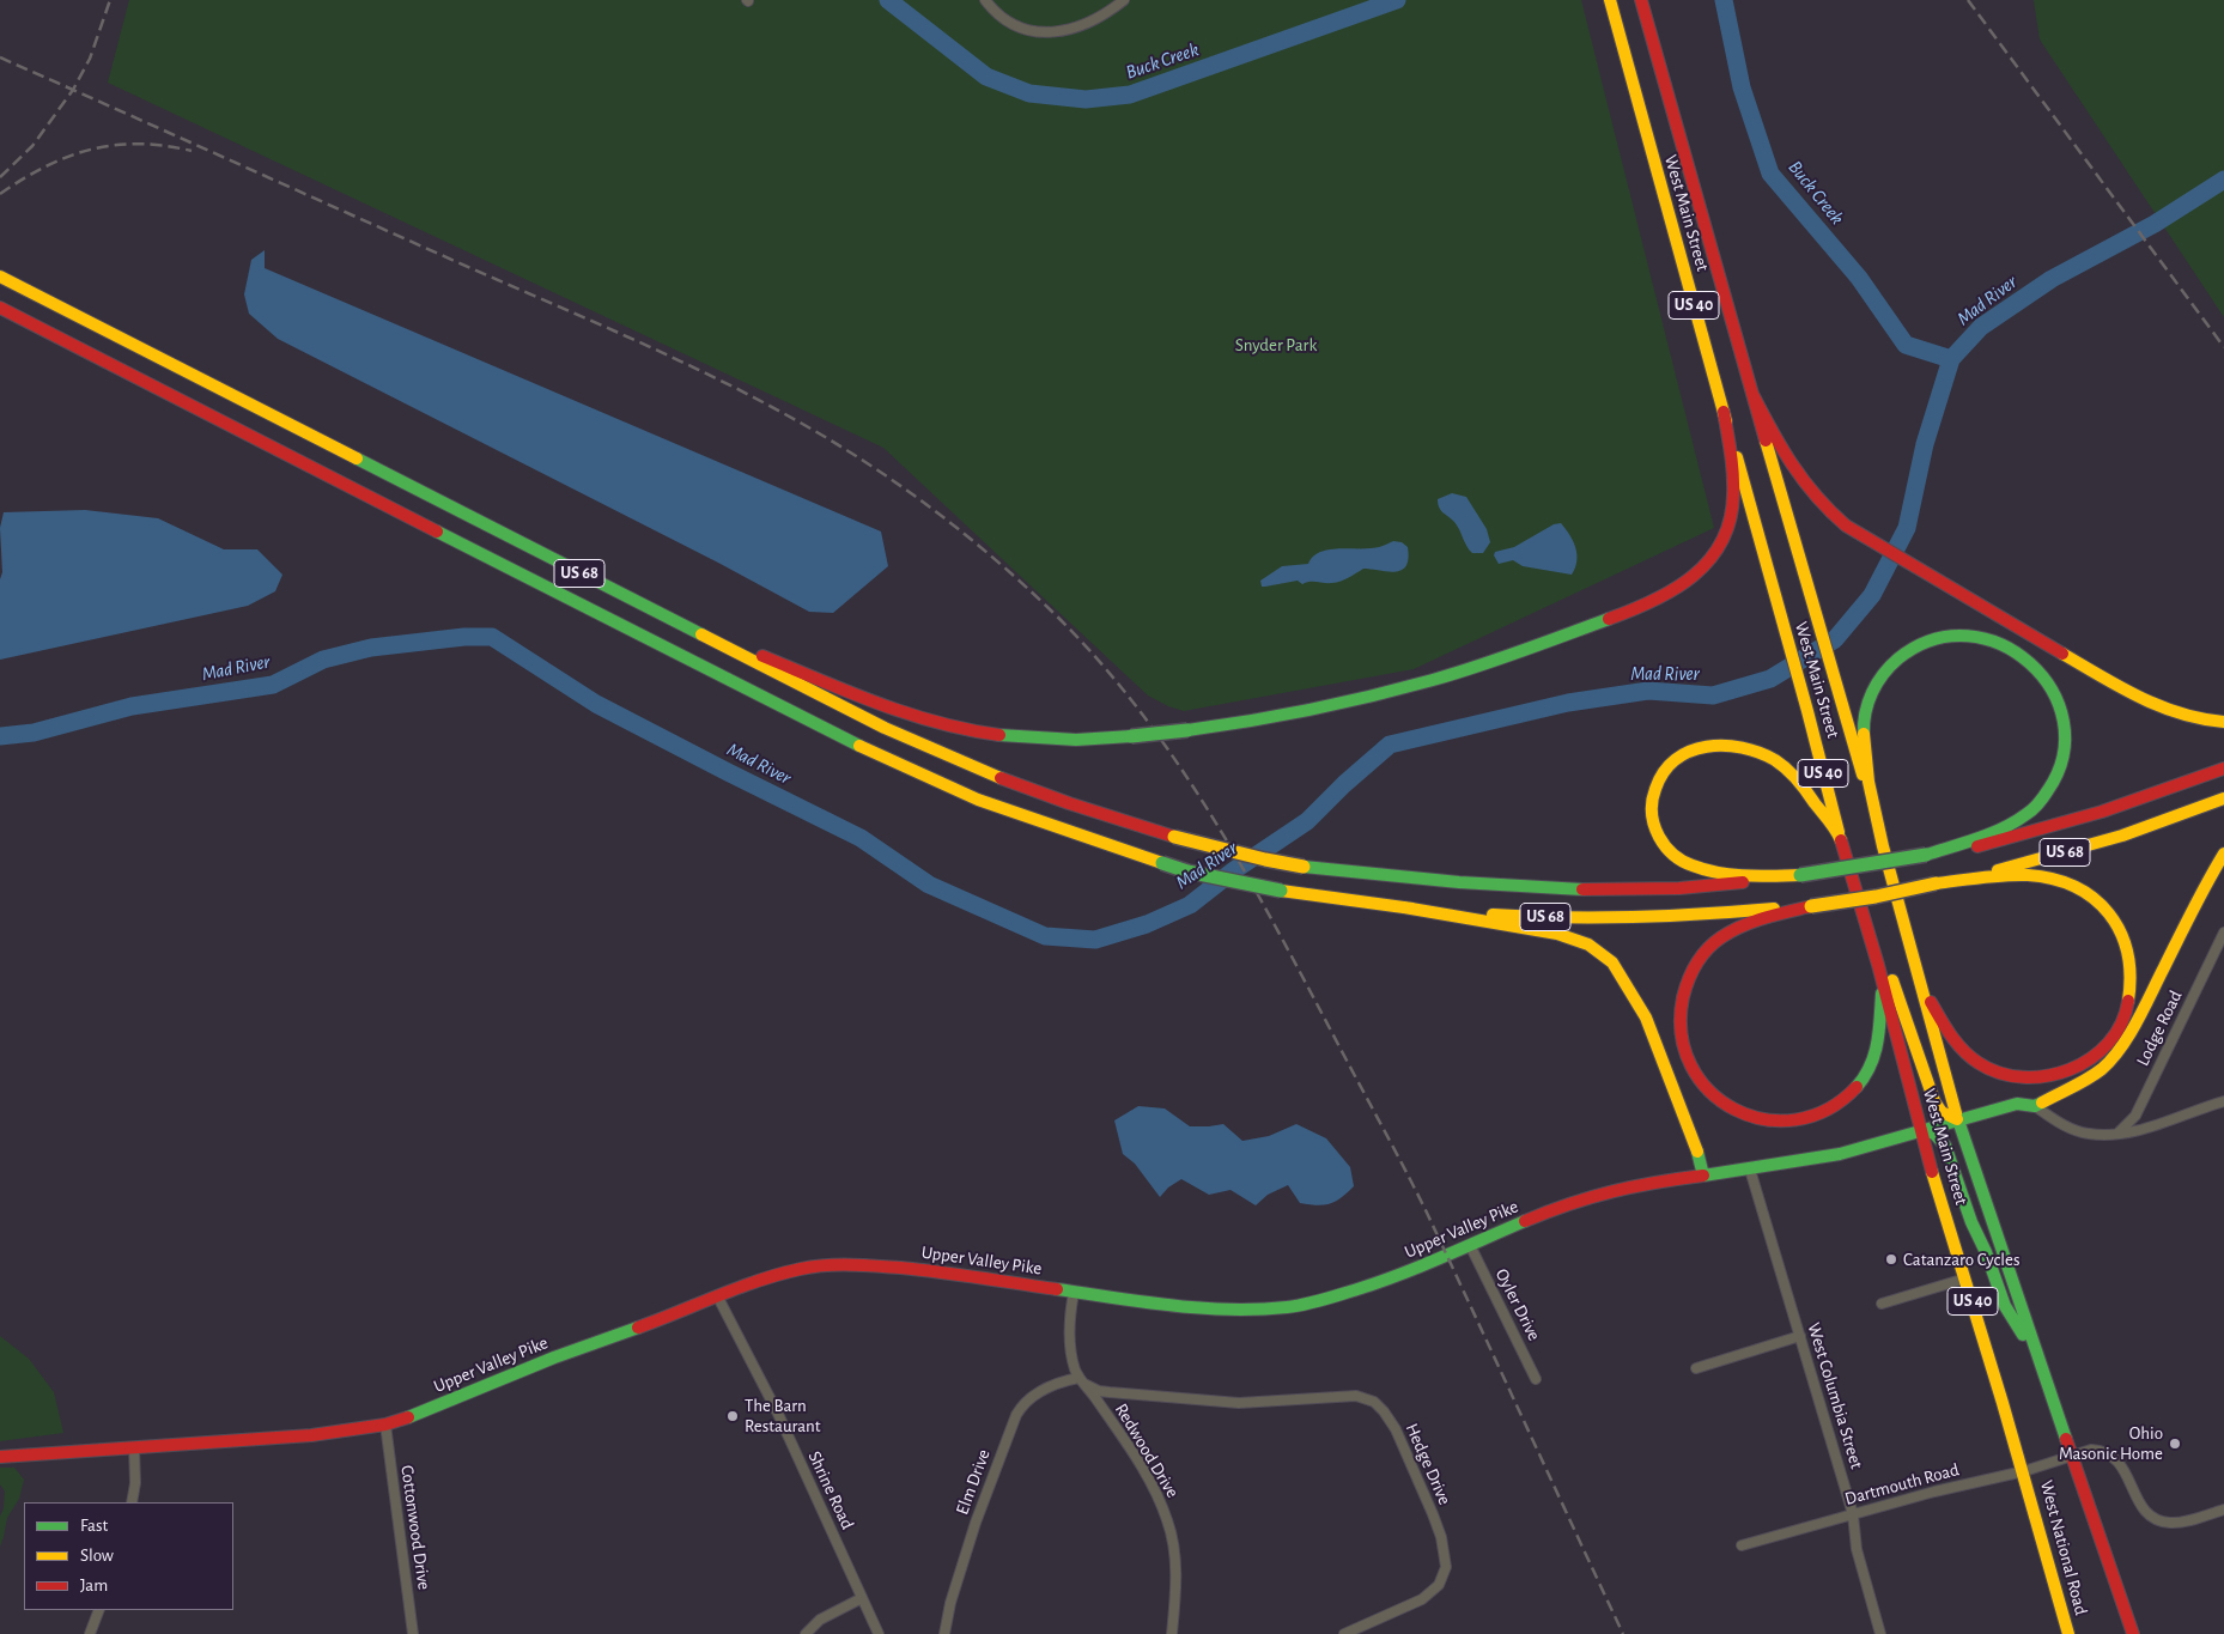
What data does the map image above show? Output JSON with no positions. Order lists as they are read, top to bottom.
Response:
{
  "streets": {
    "main road": [
      "West Main Street",
      "US 40",
      "US 68",
      "Upper Valley Pike",
      "West National Road"
    ],
    "street": [
      "Lodge Road",
      "Oyler Drive",
      "West Columbia Street",
      "Redwood Drive",
      "Hedge Drive",
      "Elm Drive",
      "Dartmouth Road",
      "Shrine Road",
      "Cottonwood Drive"
    ]
  },
  "crossings": [
    ["West Main Street", "US 40"],
    ["West Main Street", "Upper Valley Pike"],
    ["West Main Street", "Dartmouth Road"],
    ["West Main Street", "West National Road"],
    ["US 40", "Dartmouth Road"],
    ["Upper Valley Pike", "Oyler Drive"],
    ["Upper Valley Pike", "West Columbia Street"],
    ["Upper Valley Pike", "Redwood Drive"],
    ["Upper Valley Pike", "Shrine Road"],
    ["Upper Valley Pike", "Cottonwood Drive"],
    ["West Columbia Street", "Dartmouth Road"],
    ["Redwood Drive", "Hedge Drive"],
    ["Redwood Drive", "Elm Drive"],
    ["Hedge Drive", "Elm Drive"],
    ["Dartmouth Road", "West National Road"]
  ],
  "water": ["Buck Creek", "Mad River"],
  "parks": ["Snyder Park"],
  "places": ["Catanzaro Cycles", "The Barn Restaurant", "Ohio Masonic Home"],
  "legend": ["Fast", "Slow", "Jam"]
}
